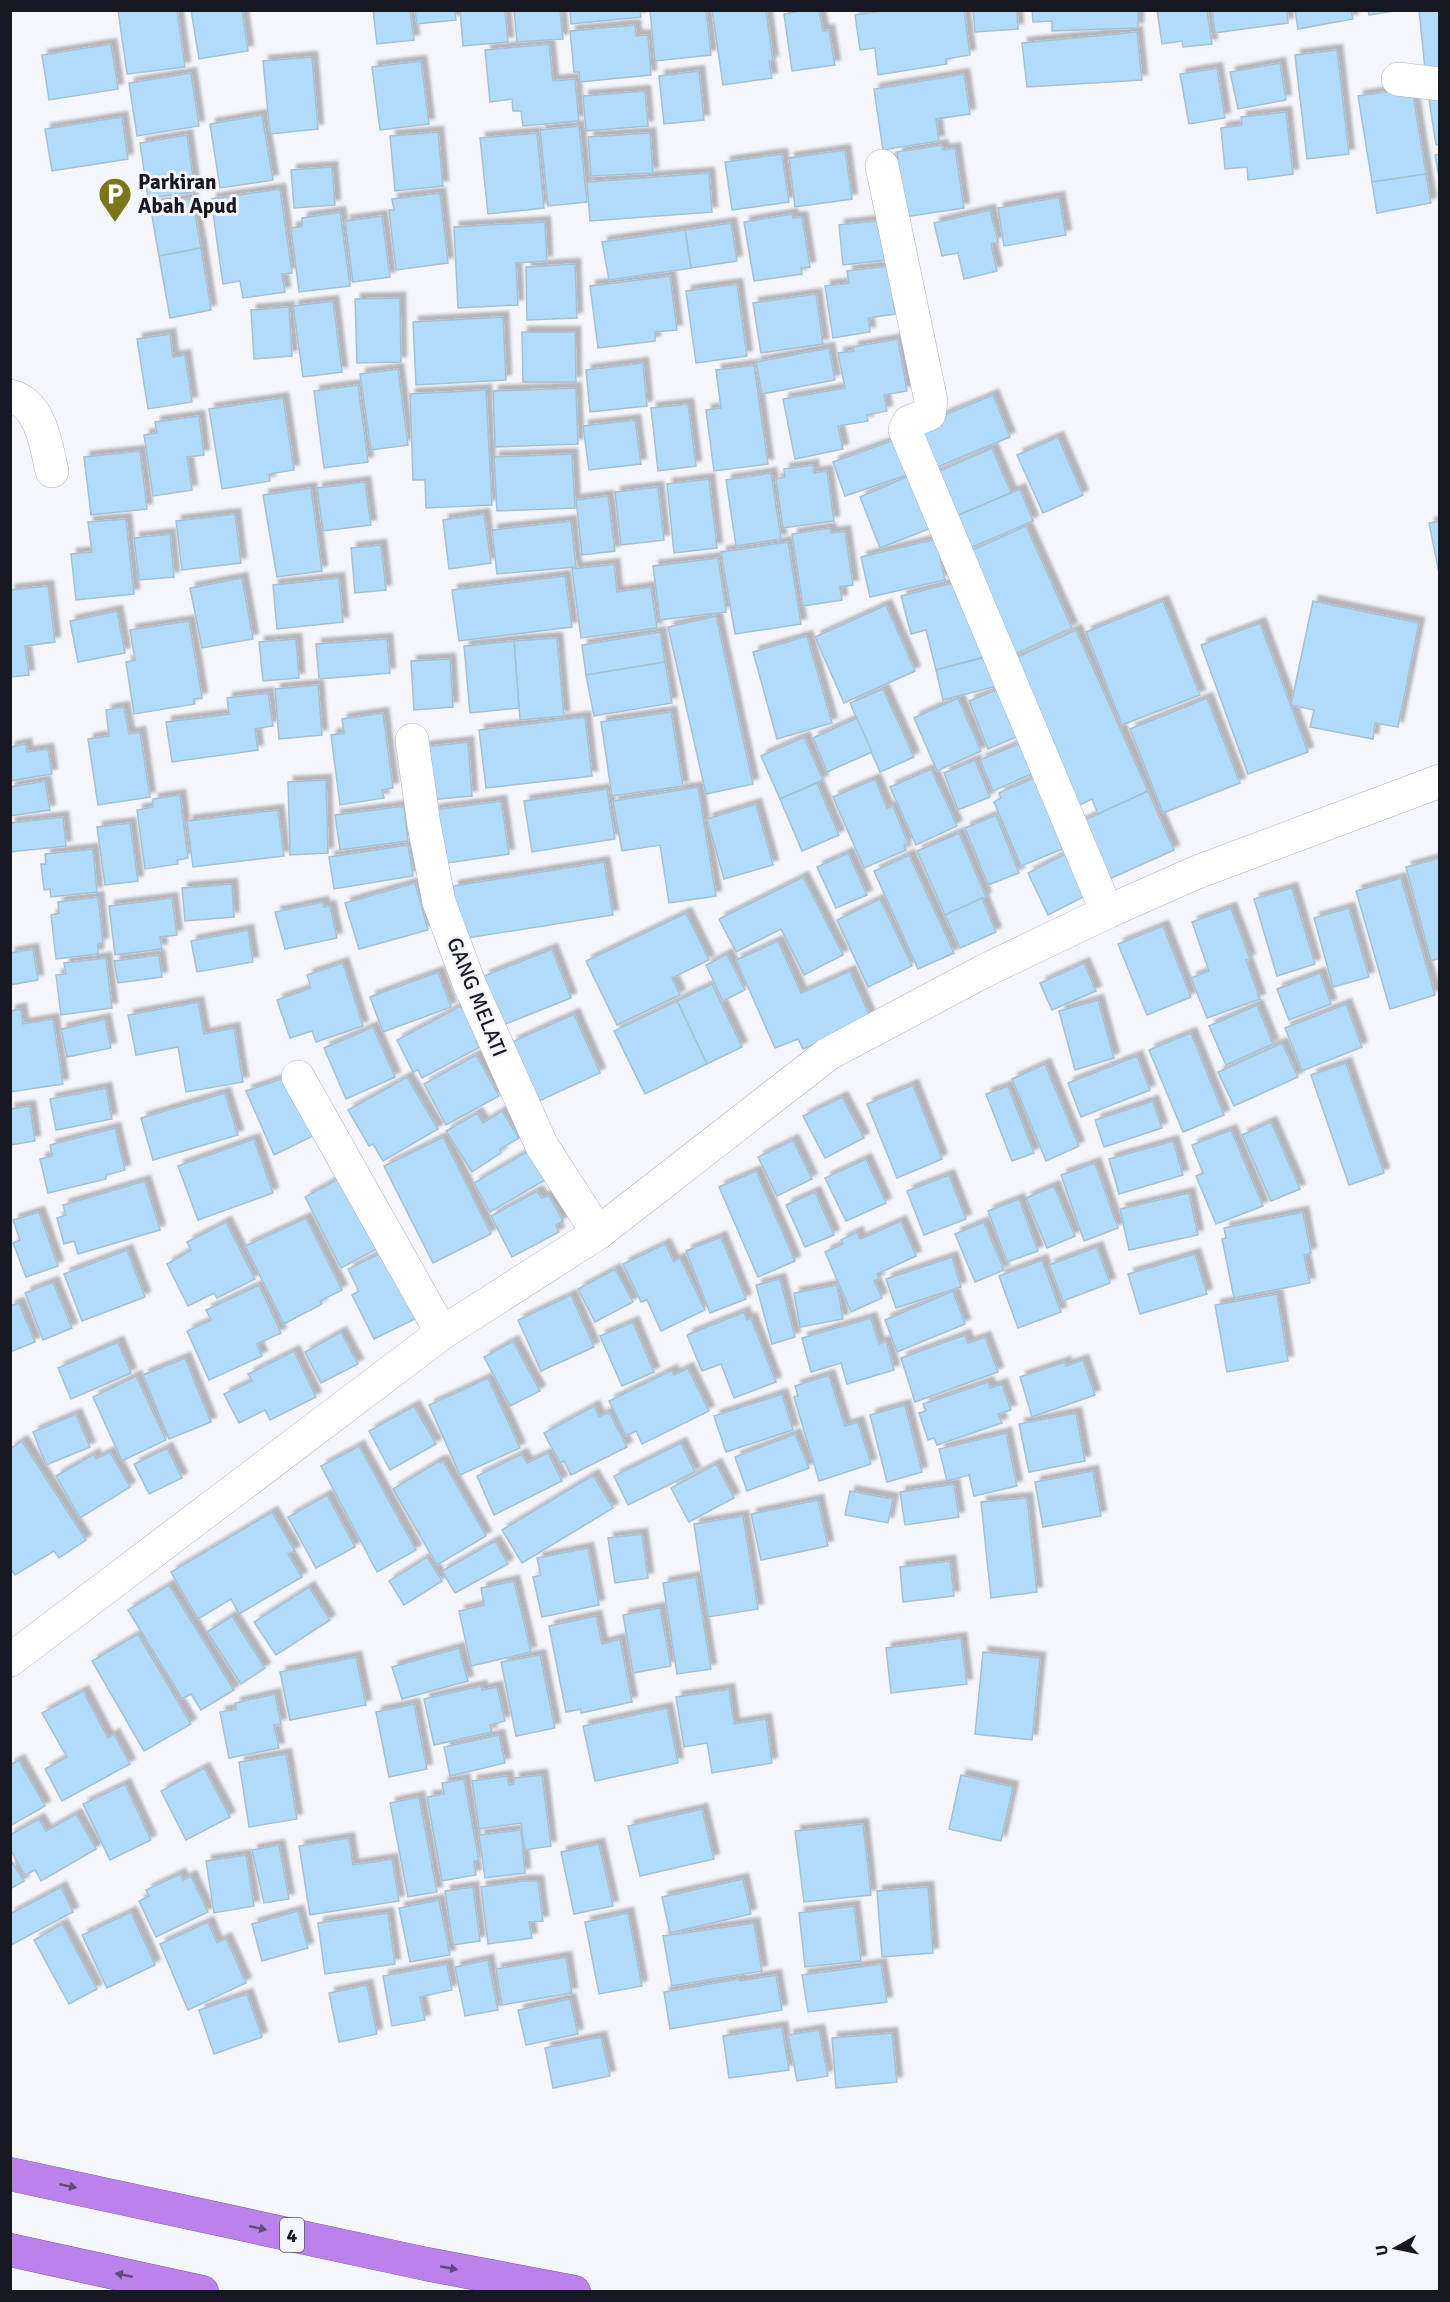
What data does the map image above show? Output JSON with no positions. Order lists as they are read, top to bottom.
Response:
{
  "streets": {
    "highway": ["4"],
    "street": ["GANG MELATI"]
  },
  "places": {
    "parking": ["Parkiran Abah Apud"]
  },
  "north": "left"
}
